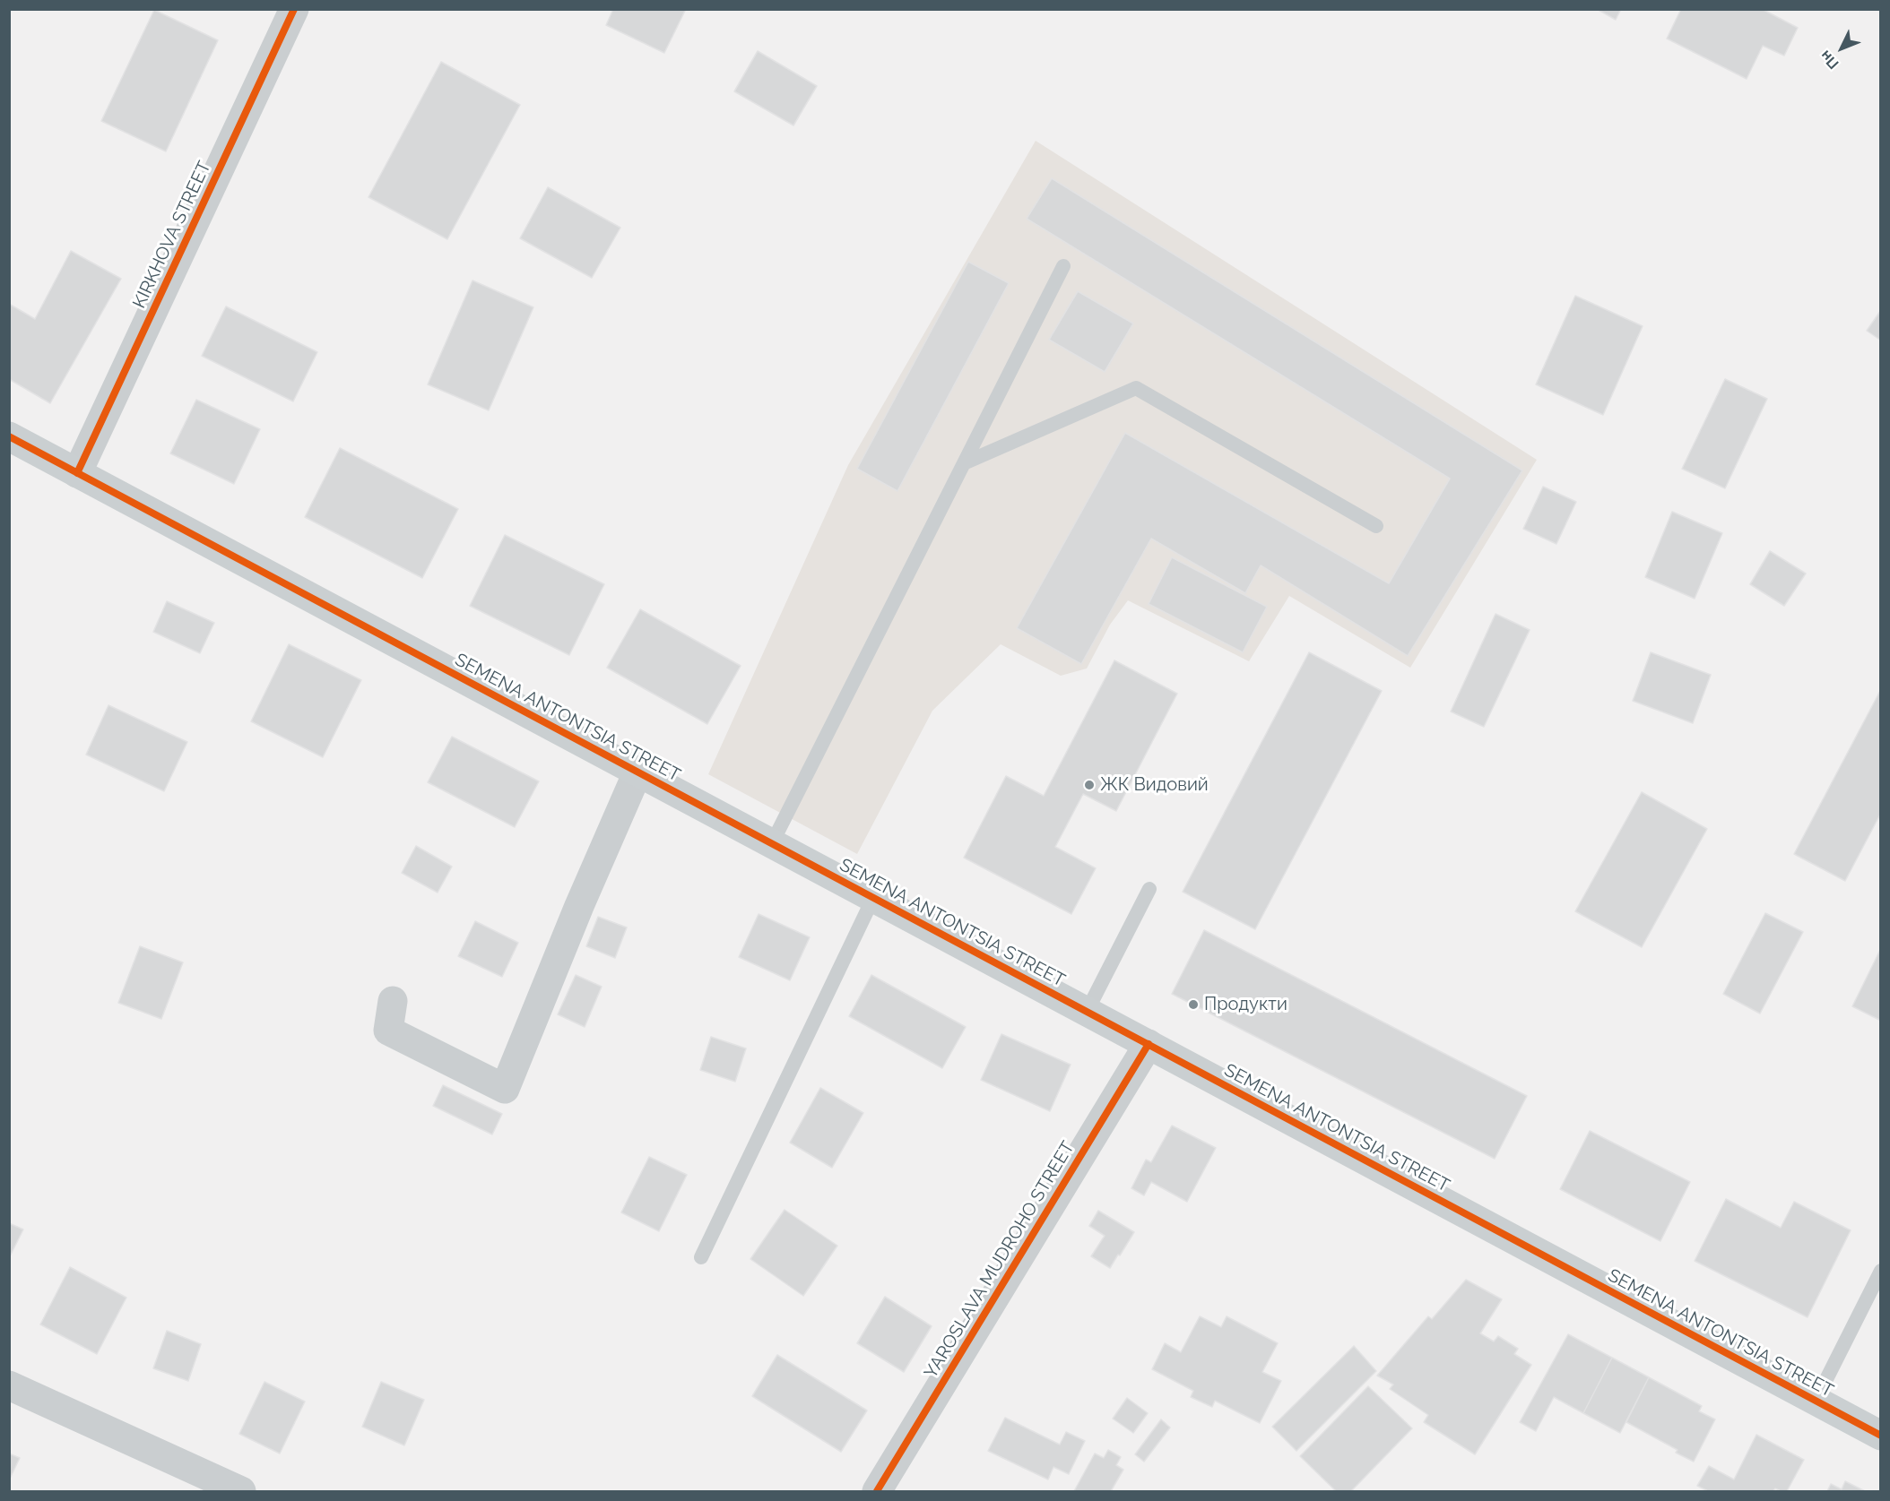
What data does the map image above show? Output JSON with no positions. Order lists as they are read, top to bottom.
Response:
{
  "streets": {
    "street": ["KIRKHOVA STREET", "SEMENA ANTONTSIA STREET", "YAROSLAVA MUDROHO STREET"]
  },
  "crossings": [
    ["KIRKHOVA STREET", "SEMENA ANTONTSIA STREET"],
    ["SEMENA ANTONTSIA STREET", "YAROSLAVA MUDROHO STREET"]
  ],
  "places": ["ЖК Видовий", "Продукти"],
  "north": "bottom left"
}
